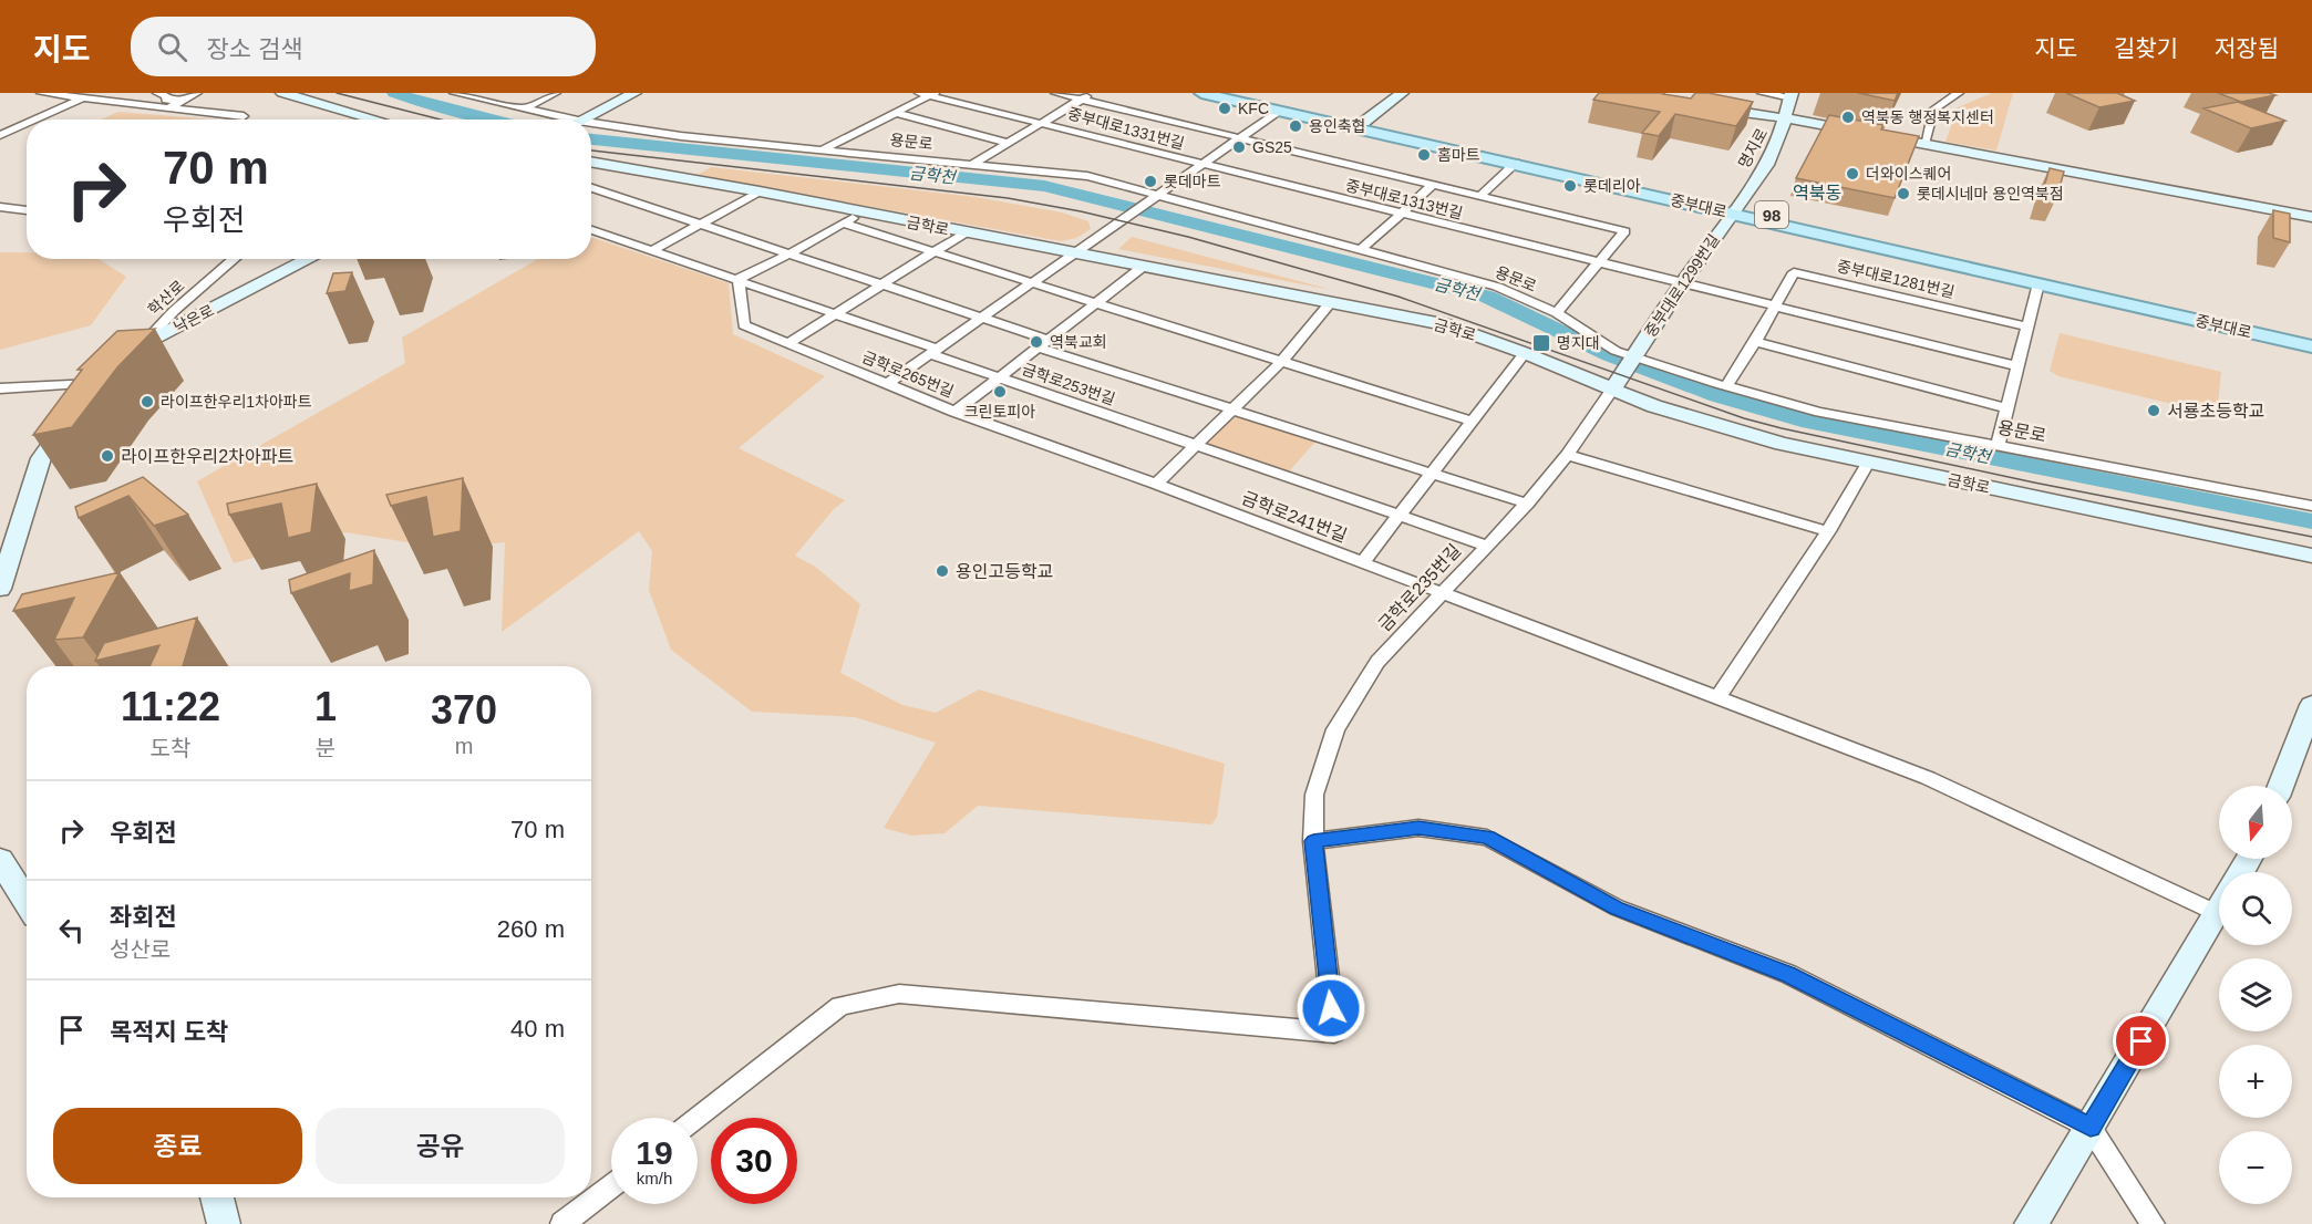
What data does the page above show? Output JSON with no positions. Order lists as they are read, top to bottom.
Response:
{
  "streets": {
    "main road": [
      "명지로",
      "중부대로",
      "98",
      "금학로",
      "중부대로1299번길",
      "낙은로"
    ],
    "street": [
      "중부대로1331번길",
      "용문로",
      "중부대로1313번길",
      "중부대로1281번길",
      "학산로",
      "금학로265번길",
      "금학로253번길",
      "금학로241번길",
      "금학로235번길"
    ]
  },
  "crossings": [
    ["중부대로1331번길", "용문로"],
    ["중부대로1331번길", "중부대로1313번길"],
    ["중부대로1331번길", "중부대로"],
    ["중부대로1331번길", "금학로"],
    ["중부대로1331번길", "금학로265번길"],
    ["중부대로1331번길", "금학로253번길"],
    ["용문로", "중부대로1313번길"],
    ["용문로", "중부대로1299번길"],
    ["명지로", "중부대로"],
    ["명지로", "중부대로1299번길"],
    ["중부대로1313번길", "중부대로"],
    ["중부대로", "중부대로1299번길"],
    ["금학로", "중부대로1299번길"],
    ["금학로", "금학로265번길"],
    ["금학로", "금학로241번길"],
    ["금학로", "금학로235번길"],
    ["중부대로1299번길", "금학로235번길"],
    ["학산로", "낙은로"],
    ["금학로265번길", "금학로253번길"],
    ["금학로253번길", "금학로241번길"]
  ],
  "districts": ["역북동"],
  "water": ["금학천"],
  "places": {
    "other": [
      "KFC",
      "역북동 행정복지센터",
      "용인축협",
      "GS25",
      "홈마트",
      "더와이스퀘어",
      "롯데마트",
      "롯데리아",
      "롯데시네마 용인역북점",
      "역북교회",
      "크린토피아",
      "라이프한우리1차아파트",
      "서룡초등학교",
      "라이프한우리2차아파트",
      "용인고등학교"
    ],
    "transit": ["명지대"]
  },
  "north": "bottom",
  "page": {
    "header": "지도",
    "search": "장소 검색",
    "nav": ["지도", "길찾기", "저장됨"],
    "turn": ["70 m", "우회전"],
    "eta": [
      "11:22",
      "도착",
      "1",
      "분",
      "370",
      "m"
    ],
    "list": [
      {
        "name": "우회전",
        "value": "70 m"
      },
      {
        "name": "좌회전",
        "note": "성산로",
        "value": "260 m"
      },
      {
        "name": "목적지 도착",
        "value": "40 m"
      }
    ],
    "map_buttons": ["+", "−"],
    "buttons": ["종료", "공유"],
    "speed": "19 km/h",
    "limit": "30"
  }
}
